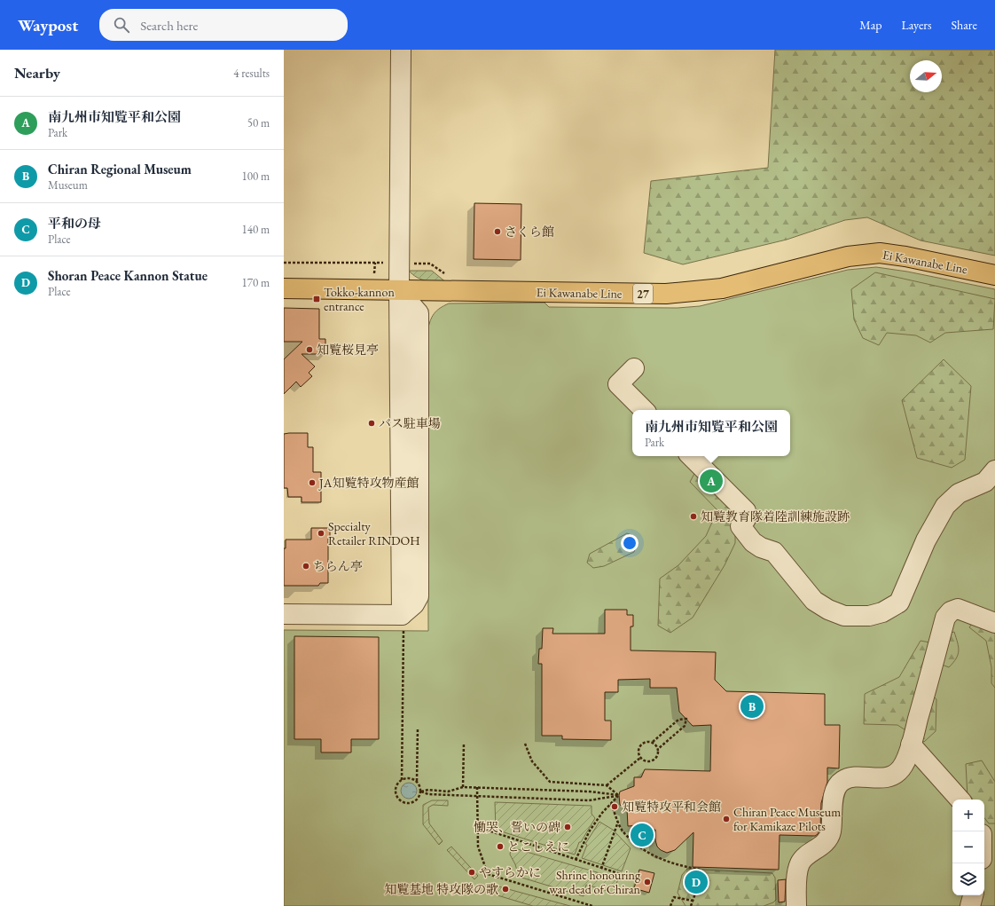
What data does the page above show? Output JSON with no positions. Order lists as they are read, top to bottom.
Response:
{
  "streets": {
    "main road": ["Ei Kawanabe Line", "27"]
  },
  "places": {
    "other": [
      "さくら館",
      "知覧桜見亭",
      "バス駐車場",
      "JA知覧特攻物産館",
      "知覧教育隊着陸訓練施設跡",
      "Specialty Retailer RINDOH",
      "ちらん亭",
      "知覧特攻平和会館",
      "Chiran Peace Museum for Kamikaze Pilots",
      "慟哭、誓いの碑",
      "とこしえに",
      "やすらかに",
      "Shrine honouring war dead of Chiran",
      "知覧基地 特攻隊の歌"
    ],
    "transit": ["Tokko-kannon entrance"]
  },
  "north": "right",
  "page": {
    "header": "Waypost",
    "search": "Search here",
    "nav": ["Map", "Layers", "Share"],
    "heading": ["Nearby", "4 results"],
    "list": [
      {
        "mark": "A",
        "name": "南九州市知覧平和公園",
        "note": "Park",
        "value": "50 m"
      },
      {
        "mark": "B",
        "name": "Chiran Regional Museum",
        "note": "Museum",
        "value": "100 m"
      },
      {
        "mark": "C",
        "name": "平和の母",
        "note": "Place",
        "value": "140 m"
      },
      {
        "mark": "D",
        "name": "Shoran Peace Kannon Statue",
        "note": "Place",
        "value": "170 m"
      }
    ],
    "popup": ["南九州市知覧平和公園", "Park"],
    "pins": [
      "A",
      "B",
      "C",
      "D"
    ],
    "map_buttons": ["+", "−"]
  }
}
